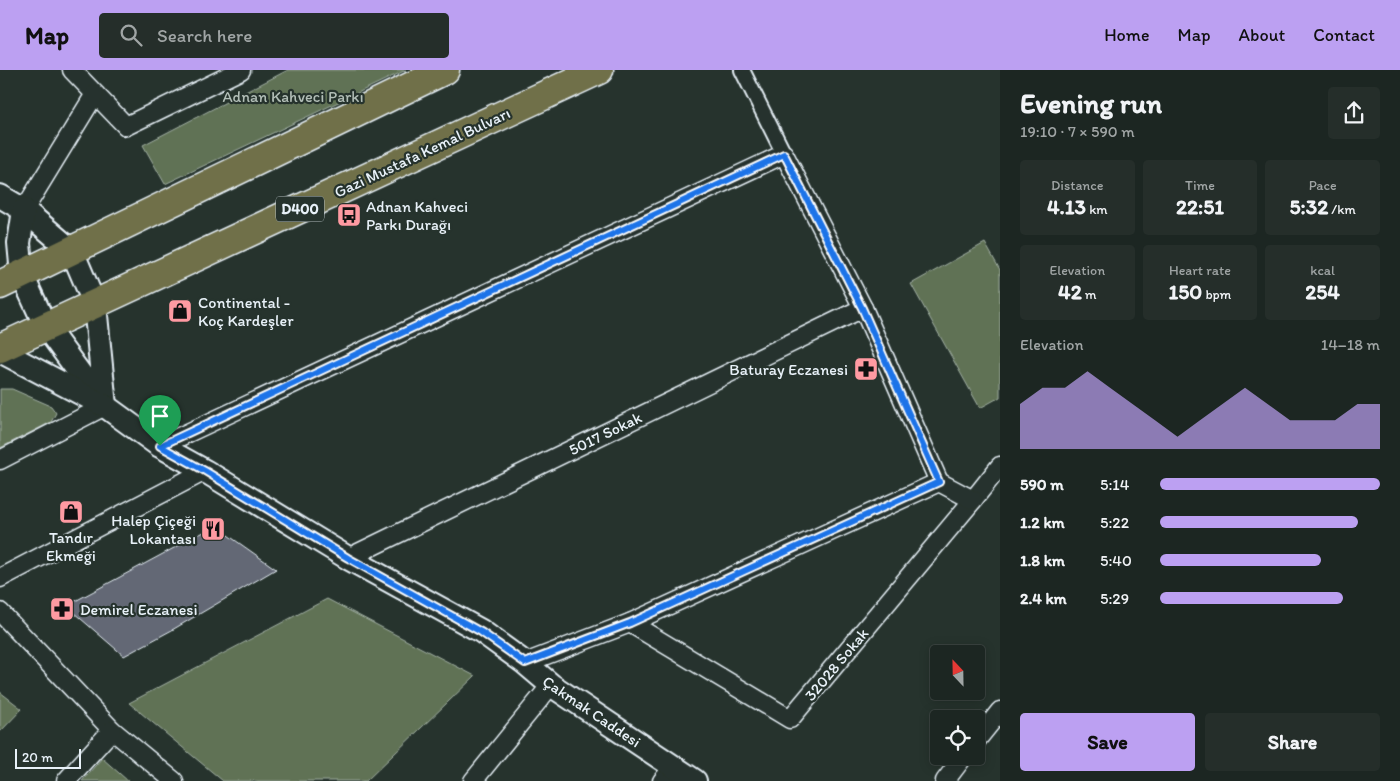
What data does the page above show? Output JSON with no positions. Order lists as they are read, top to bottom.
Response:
{
  "streets": {
    "highway": ["Gazi Mustafa Kemal Bulvarı", "D400"],
    "street": ["5017 Sokak", "32028 Sokak", "Çakmak Caddesi"]
  },
  "crossings": [
    ["5017 Sokak", "Çakmak Caddesi"]
  ],
  "parks": ["Adnan Kahveci Parkı"],
  "places": {
    "bus stop": ["Adnan Kahveci Parkı Durağı"],
    "shop": ["Continental - Koç Kardeşler", "Tandır Ekmeği"],
    "pharmacy": ["Baturay Eczanesi", "Demirel Eczanesi"],
    "restaurant": ["Halep Çiçeği Lokantası"]
  },
  "scale_bar": "20 m",
  "north": "top",
  "page": {
    "header": "Map",
    "search": "Search here",
    "nav": [
      "Home",
      "Map",
      "About",
      "Contact"
    ],
    "heading": ["Evening run", "19:10 · 7 × 590 m"],
    "stats": [
      ["Distance", "4.13 km"],
      ["Time", "22:51"],
      ["Pace", "5:32 /km"],
      ["Elevation", "42 m"],
      ["Heart rate", "150 bpm"],
      ["kcal", "254"]
    ],
    "chart": ["Elevation", "14–18 m"],
    "list": [
      {
        "name": "590 m",
        "note": "5:14"
      },
      {
        "name": "1.2 km",
        "note": "5:22"
      },
      {
        "name": "1.8 km",
        "note": "5:40"
      },
      {
        "name": "2.4 km",
        "note": "5:29"
      }
    ],
    "buttons": ["Save", "Share"],
    "scale": "20 m"
  }
}
